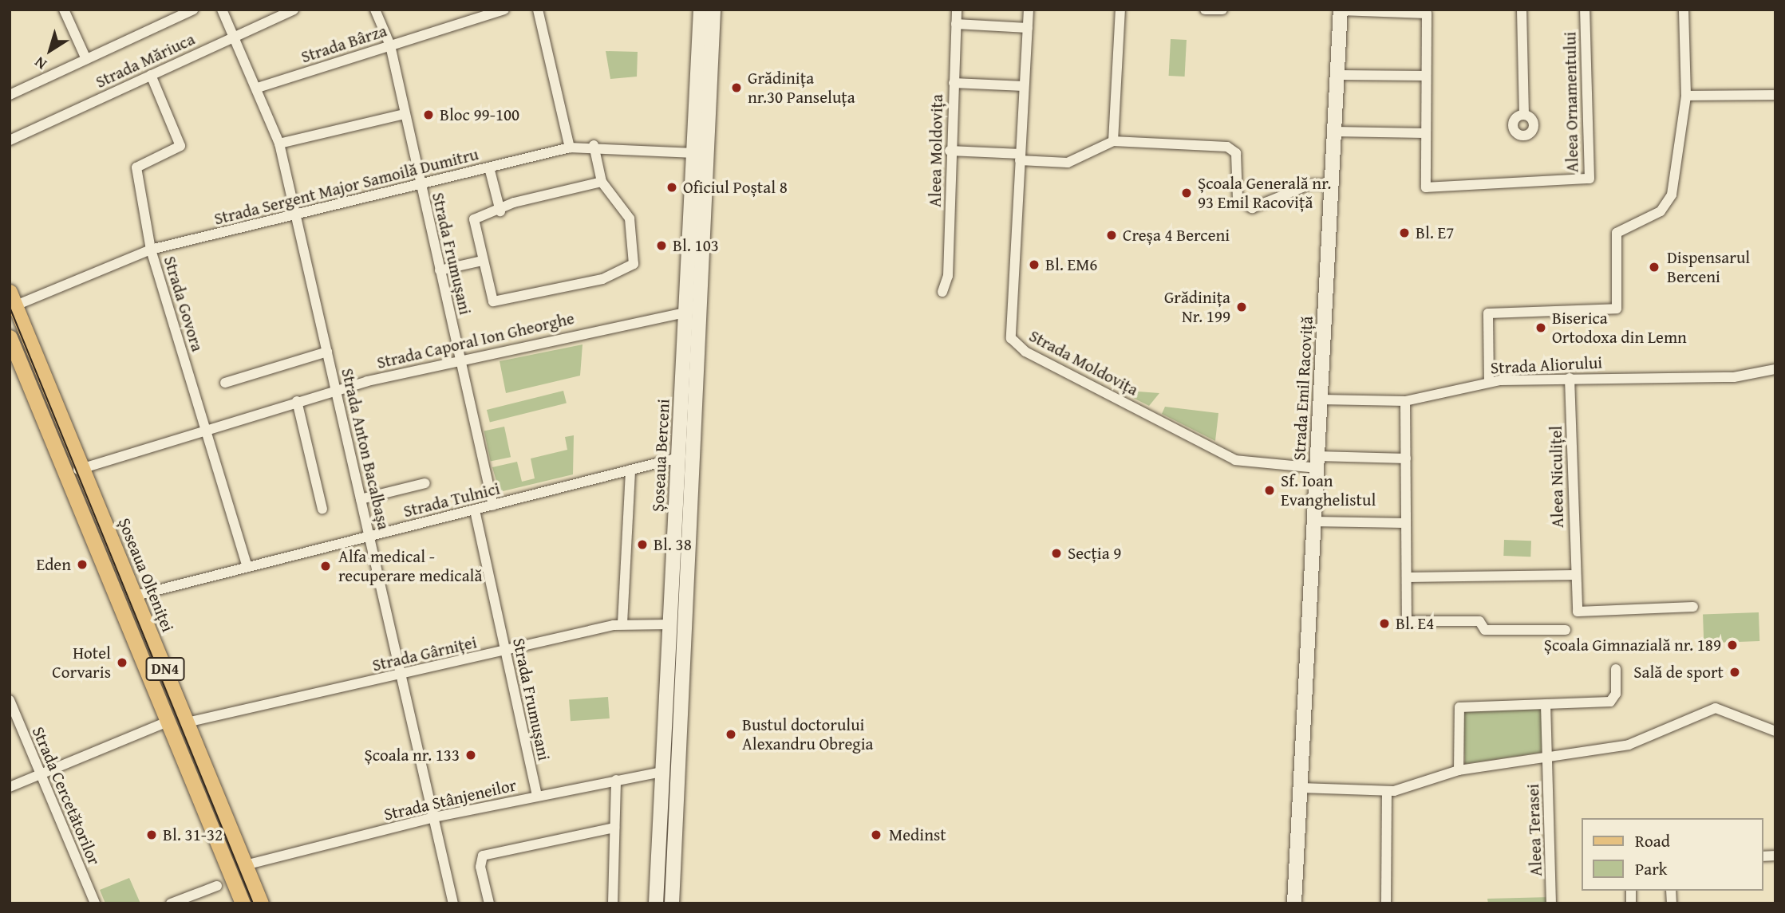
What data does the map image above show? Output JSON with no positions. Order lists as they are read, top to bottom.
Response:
{
  "streets": {
    "main road": [
      "Strada Emil Racoviță",
      "Șoseaua Berceni",
      "Șoseaua Olteniței",
      "DN4"
    ],
    "street": [
      "Strada Bârza",
      "Strada Măriuca",
      "Aleea Ornamentului",
      "Aleea Moldovița",
      "Strada Sergent Major Samoilă Dumitru",
      "Strada Frumușani",
      "Strada Govora",
      "Strada Caporal Ion Gheorghe",
      "Strada Moldovița",
      "Strada Aliorului",
      "Strada Anton Bacalbașa",
      "Aleea Niculițel",
      "Strada Tulnici",
      "Strada Gârniței",
      "Strada Cercetătorilor",
      "Strada Stânjeneilor",
      "Aleea Terasei"
    ]
  },
  "crossings": [
    ["Strada Bârza", "Strada Frumușani"],
    ["Strada Bârza", "Strada Anton Bacalbașa"],
    ["Strada Măriuca", "Strada Govora"],
    ["Strada Măriuca", "Strada Anton Bacalbașa"],
    ["Strada Sergent Major Samoilă Dumitru", "Strada Frumușani"],
    ["Strada Sergent Major Samoilă Dumitru", "Strada Govora"],
    ["Strada Sergent Major Samoilă Dumitru", "Strada Anton Bacalbașa"],
    ["Strada Sergent Major Samoilă Dumitru", "Șoseaua Berceni"],
    ["Strada Sergent Major Samoilă Dumitru", "Șoseaua Olteniței"],
    ["Strada Frumușani", "Strada Caporal Ion Gheorghe"],
    ["Strada Frumușani", "Strada Tulnici"],
    ["Strada Frumușani", "Strada Gârniței"],
    ["Strada Frumușani", "Strada Stânjeneilor"],
    ["Strada Govora", "Strada Caporal Ion Gheorghe"],
    ["Strada Govora", "Strada Tulnici"],
    ["Strada Caporal Ion Gheorghe", "Strada Anton Bacalbașa"],
    ["Strada Caporal Ion Gheorghe", "Șoseaua Berceni"],
    ["Strada Caporal Ion Gheorghe", "Șoseaua Olteniței"],
    ["Strada Moldovița", "Strada Emil Racoviță"],
    ["Strada Aliorului", "Strada Emil Racoviță"],
    ["Strada Aliorului", "Aleea Niculițel"],
    ["Strada Anton Bacalbașa", "Strada Tulnici"],
    ["Strada Anton Bacalbașa", "Strada Gârniței"],
    ["Strada Anton Bacalbașa", "Strada Stânjeneilor"],
    ["Șoseaua Berceni", "Strada Tulnici"],
    ["Șoseaua Berceni", "Strada Gârniței"],
    ["Șoseaua Berceni", "Strada Stânjeneilor"],
    ["Strada Tulnici", "Șoseaua Olteniței"],
    ["Șoseaua Olteniței", "Strada Gârniței"],
    ["Șoseaua Olteniței", "Strada Stânjeneilor"]
  ],
  "places": [
    "Grădinița nr.30 Panseluța",
    "Bloc 99-100",
    "Oficiul Poștal 8",
    "Școala Generală nr. 93 Emil Racoviță",
    "Bl. E7",
    "Creșa 4 Berceni",
    "Bl. 103",
    "Bl. EM6",
    "Dispensarul Berceni",
    "Grădinița Nr. 199",
    "Biserica Ortodoxa din Lemn",
    "Sf. Ioan Evanghelistul",
    "Bl. 38",
    "Secția 9",
    "Eden",
    "Alfa medical - recuperare medicală",
    "Bl. E4",
    "Școala Gimnazială nr. 189",
    "Hotel Corvaris",
    "Sală de sport",
    "Bustul doctorului Alexandru Obregia",
    "Școala nr. 133",
    "Bl. 31-32",
    "Medinst"
  ],
  "legend": ["Road", "Park"],
  "north": "bottom left"
}
